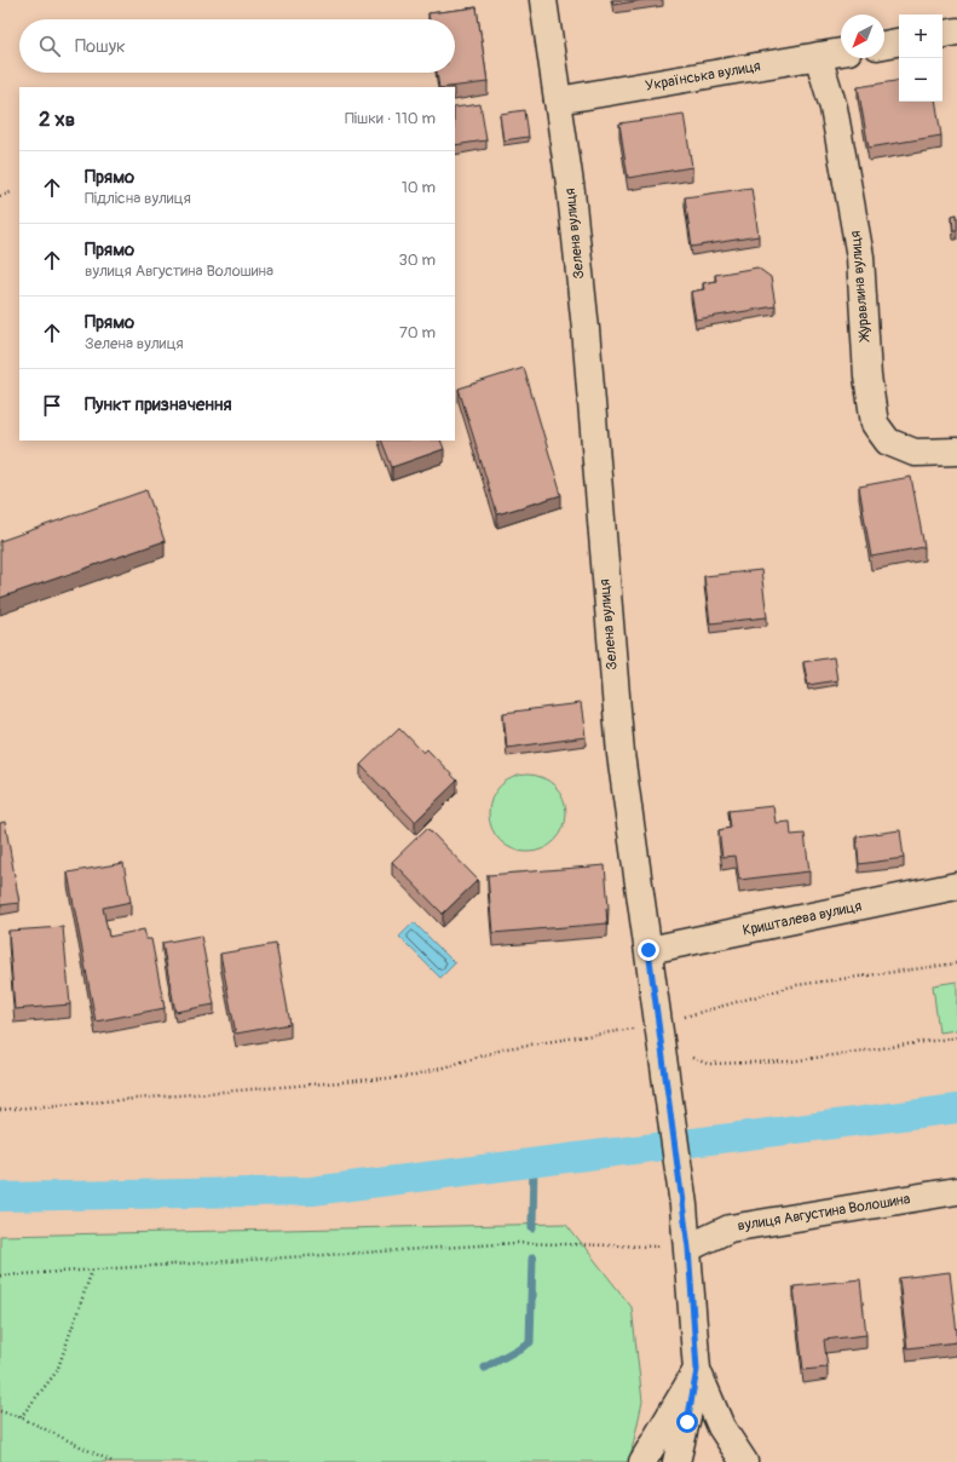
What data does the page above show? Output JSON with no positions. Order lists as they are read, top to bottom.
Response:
{
  "streets": {
    "street": [
      "Українська вулиця",
      "Зелена вулиця",
      "Журавлина вулиця",
      "Кришталева вулиця",
      "вулиця Августина Волошина"
    ]
  },
  "crossings": [
    ["Українська вулиця", "Зелена вулиця"],
    ["Українська вулиця", "Журавлина вулиця"],
    ["Зелена вулиця", "Кришталева вулиця"],
    ["Зелена вулиця", "вулиця Августина Волошина"]
  ],
  "north": "bottom left",
  "page": {
    "map_buttons": ["+", "−"],
    "search": "Пошук",
    "heading": ["2 хв", "Пішки · 110 m"],
    "list": [
      ["Прямо", "Підлісна вулиця", "10 m"],
      ["Прямо", "вулиця Августина Волошина", "30 m"],
      ["Прямо", "Зелена вулиця", "70 m"],
      "Пункт призначення"
    ]
  }
}
